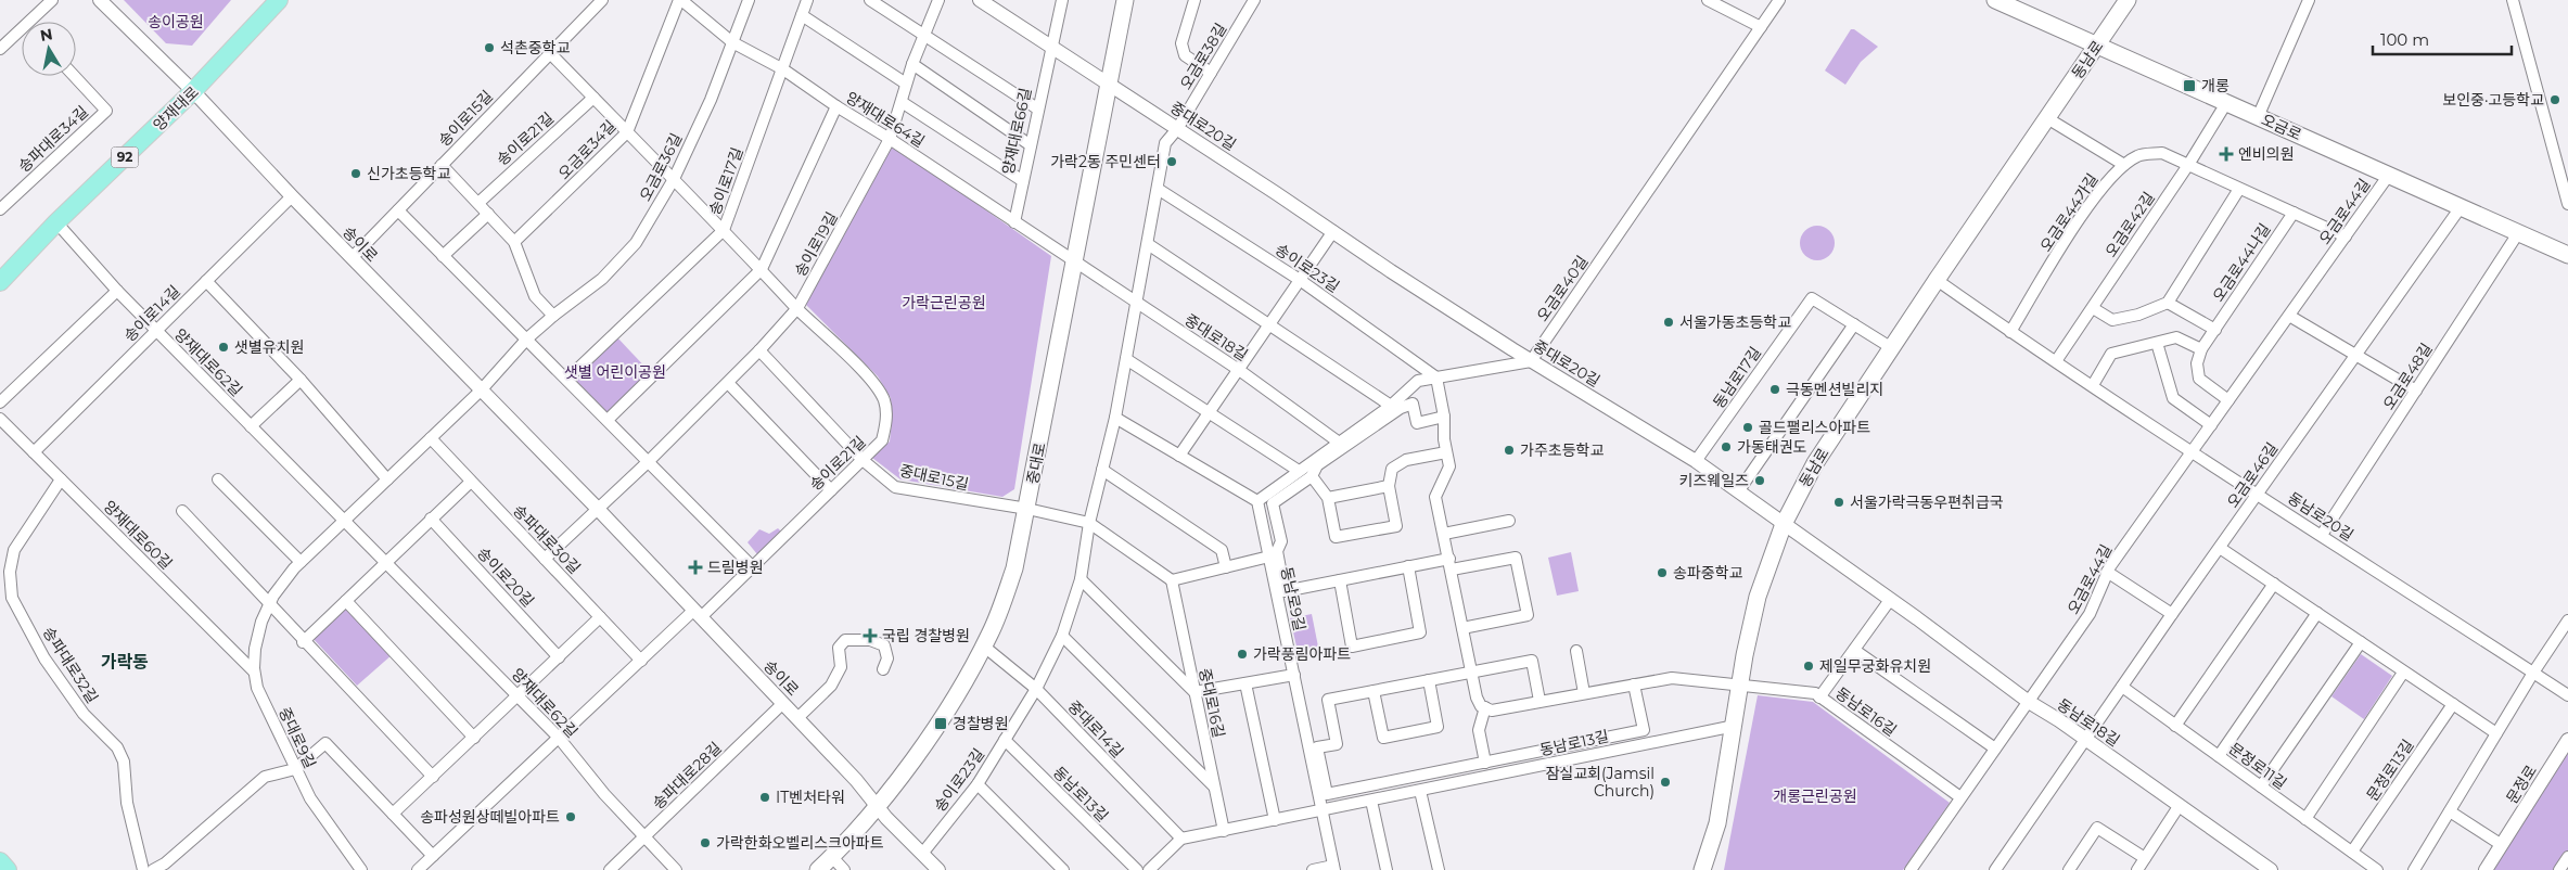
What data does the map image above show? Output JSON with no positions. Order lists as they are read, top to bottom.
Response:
{
  "streets": {
    "main road": [
      "동남로",
      "양재대로",
      "오금로",
      "92",
      "중대로"
    ],
    "street": [
      "오금로38길",
      "송이로15길",
      "양재대로64길",
      "중대로20길",
      "양재대로66길",
      "송파대로34길",
      "송이로21길",
      "오금로34길",
      "오금로36길",
      "송이로17길",
      "오금로44길",
      "오금로44가길",
      "오금로42길",
      "송이로",
      "송이로19길",
      "오금로44나길",
      "송이로23길",
      "오금로40길",
      "송이로14길",
      "중대로18길",
      "양재대로62길",
      "오금로48길",
      "동남로17길",
      "오금로46길",
      "중대로15길",
      "동남로20길",
      "양재대로60길",
      "송파대로30길",
      "송이로20길",
      "동남로9길",
      "송파대로32길",
      "중대로16길",
      "동남로16길",
      "동남로18길",
      "중대로14길",
      "중대로9길",
      "동남로13길",
      "문정로11길",
      "문정로13길",
      "송파대로28길",
      "문정로"
    ]
  },
  "crossings": [
    ["오금로38길", "중대로20길"],
    ["오금로38길", "송이로23길"],
    ["동남로", "중대로20길"],
    ["동남로", "오금로"],
    ["동남로", "동남로17길"],
    ["동남로", "동남로20길"],
    ["동남로", "동남로16길"],
    ["동남로", "동남로18길"],
    ["동남로", "동남로13길"],
    ["양재대로", "송이로"],
    ["양재대로", "양재대로62길"],
    ["송이로15길", "송이로21길"],
    ["송이로15길", "송이로"],
    ["양재대로64길", "양재대로66길"],
    ["양재대로64길", "오금로34길"],
    ["양재대로64길", "오금로36길"],
    ["양재대로64길", "송이로17길"],
    ["양재대로64길", "송이로19길"],
    ["양재대로64길", "중대로18길"],
    ["양재대로64길", "중대로"],
    ["중대로20길", "송이로23길"],
    ["중대로20길", "오금로40길"],
    ["중대로20길", "동남로17길"],
    ["중대로20길", "중대로"],
    ["중대로20길", "동남로18길"],
    ["오금로", "오금로44길"],
    ["오금로", "오금로42길"],
    ["오금로", "오금로48길"],
    ["오금로", "오금로46길"],
    ["송이로21길", "오금로34길"],
    ["송이로21길", "오금로36길"],
    ["송이로21길", "송이로17길"],
    ["송이로21길", "송이로"],
    ["송이로21길", "송이로19길"],
    ["송이로21길", "중대로15길"],
    ["오금로36길", "송이로"],
    ["오금로36길", "중대로9길"],
    ["오금로44길", "오금로44가길"],
    ["오금로44길", "동남로20길"],
    ["오금로44길", "동남로16길"],
    ["오금로44길", "동남로18길"],
    ["오금로44가길", "오금로42길"],
    ["오금로44가길", "오금로44나길"],
    ["오금로44가길", "동남로20길"],
    ["오금로42길", "동남로20길"],
    ["송이로", "송이로19길"],
    ["송이로", "송이로23길"],
    ["송이로", "송이로14길"],
    ["송이로", "중대로"],
    ["송이로", "중대로9길"],
    ["송이로", "송파대로28길"],
    ["송이로19길", "중대로15길"],
    ["송이로23길", "중대로18길"],
    ["송이로23길", "중대로14길"],
    ["송이로23길", "동남로13길"],
    ["송이로14길", "양재대로62길"],
    ["송이로14길", "양재대로60길"],
    ["중대로18길", "중대로"],
    ["양재대로62길", "중대로9길"],
    ["양재대로62길", "송파대로28길"],
    ["오금로48길", "동남로20길"],
    ["중대로", "중대로15길"],
    ["중대로", "중대로14길"],
    ["오금로46길", "동남로20길"],
    ["오금로46길", "동남로18길"],
    ["오금로46길", "문정로11길"],
    ["양재대로60길", "송파대로32길"],
    ["양재대로60길", "중대로9길"],
    ["송파대로30길", "중대로9길"],
    ["동남로9길", "동남로13길"],
    ["중대로16길", "동남로13길"],
    ["중대로14길", "동남로13길"],
    ["문정로11길", "문정로13길"]
  ],
  "districts": ["가락동"],
  "parks": [
    "송이공원",
    "가락근린공원",
    "샛별 어린이공원",
    "개롱근린공원"
  ],
  "places": {
    "other": [
      "석촌중학교",
      "보인중·고등학교",
      "가락2동 주민센터",
      "신가초등학교",
      "서울가동초등학교",
      "샛별유치원",
      "극동멘션빌리지",
      "골드팰리스아파트",
      "가동태권도",
      "가주초등학교",
      "키즈웨일즈",
      "서울가락극동우편취급국",
      "송파중학교",
      "가락풍림아파트",
      "제일무궁화유치원",
      "잠실교회(Jamsil Church)",
      "IT벤처타워",
      "송파성원상떼빌아파트",
      "가락한화오벨리스크아파트"
    ],
    "transit": ["개롱", "경찰병원"],
    "health": ["엔비의원", "드림병원", "국립 경찰병원"]
  },
  "scale_bar": "100 m",
  "north": "top"
}
